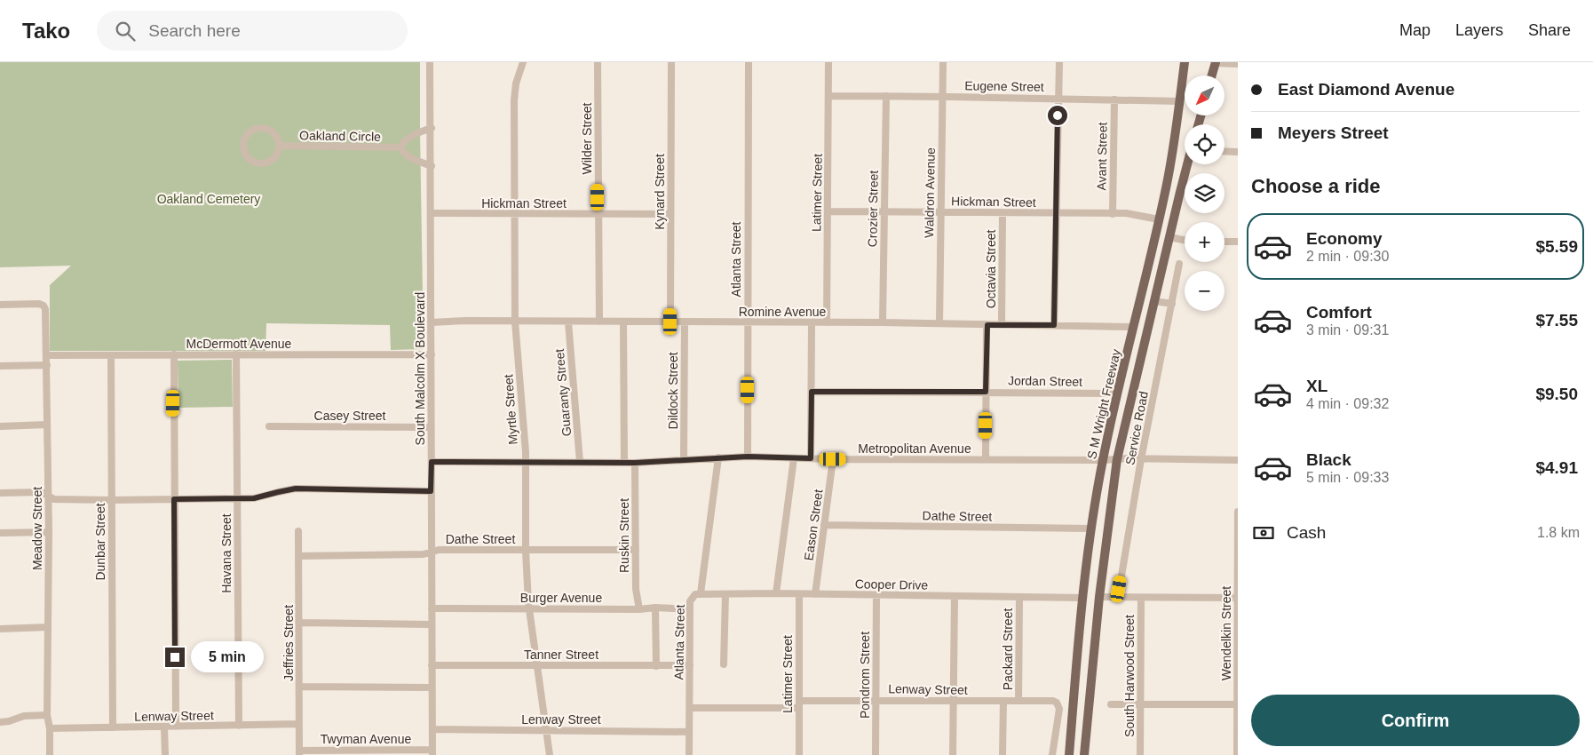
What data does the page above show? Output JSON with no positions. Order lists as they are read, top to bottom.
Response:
{
  "streets": {
    "main road": ["S M Wright Freeway"],
    "street": [
      "Eugene Street",
      "Oakland Circle",
      "Wilder Street",
      "Avant Street",
      "Kynard Street",
      "Latimer Street",
      "Waldron Avenue",
      "Hickman Street",
      "Crozier Street",
      "Atlanta Street",
      "Octavia Street",
      "Romine Avenue",
      "McDermott Avenue",
      "South Malcolm X Boulevard",
      "Jordan Street",
      "Dildock Street",
      "Guaranty Street",
      "Myrtle Street",
      "Casey Street",
      "Service Road",
      "Metropolitan Avenue",
      "Dathe Street",
      "Eason Street",
      "Meadow Street",
      "Ruskin Street",
      "Dunbar Street",
      "Havana Street",
      "Cooper Drive",
      "Burger Avenue",
      "Wendelkin Street",
      "Jeffries Street",
      "Packard Street",
      "Tanner Street",
      "Pondrom Street",
      "South Harwood Street",
      "Lenway Street",
      "Twyman Avenue"
    ]
  },
  "crossings": [
    ["Eugene Street", "Avant Street"],
    ["Eugene Street", "Latimer Street"],
    ["Eugene Street", "Waldron Avenue"],
    ["Eugene Street", "Crozier Street"],
    ["Eugene Street", "S M Wright Freeway"],
    ["Wilder Street", "Hickman Street"],
    ["Wilder Street", "Romine Avenue"],
    ["Avant Street", "Hickman Street"],
    ["Kynard Street", "Hickman Street"],
    ["Kynard Street", "Romine Avenue"],
    ["Latimer Street", "Hickman Street"],
    ["Latimer Street", "Romine Avenue"],
    ["Latimer Street", "Cooper Drive"],
    ["Latimer Street", "Lenway Street"],
    ["Waldron Avenue", "Hickman Street"],
    ["Waldron Avenue", "Romine Avenue"],
    ["Hickman Street", "Crozier Street"],
    ["Hickman Street", "Octavia Street"],
    ["Hickman Street", "South Malcolm X Boulevard"],
    ["Hickman Street", "S M Wright Freeway"],
    ["Hickman Street", "Myrtle Street"],
    ["Crozier Street", "Romine Avenue"],
    ["Atlanta Street", "Romine Avenue"],
    ["Atlanta Street", "Metropolitan Avenue"],
    ["Atlanta Street", "Cooper Drive"],
    ["Atlanta Street", "Burger Avenue"],
    ["Atlanta Street", "Tanner Street"],
    ["Atlanta Street", "Lenway Street"],
    ["Octavia Street", "Romine Avenue"],
    ["Octavia Street", "Jordan Street"],
    ["Octavia Street", "Metropolitan Avenue"],
    ["Romine Avenue", "South Malcolm X Boulevard"],
    ["Romine Avenue", "Dildock Street"],
    ["Romine Avenue", "Guaranty Street"],
    ["Romine Avenue", "S M Wright Freeway"],
    ["Romine Avenue", "Myrtle Street"],
    ["McDermott Avenue", "South Malcolm X Boulevard"],
    ["McDermott Avenue", "Meadow Street"],
    ["McDermott Avenue", "Dunbar Street"],
    ["McDermott Avenue", "Havana Street"],
    ["South Malcolm X Boulevard", "Casey Street"],
    ["South Malcolm X Boulevard", "Metropolitan Avenue"],
    ["South Malcolm X Boulevard", "Dathe Street"],
    ["South Malcolm X Boulevard", "Burger Avenue"],
    ["South Malcolm X Boulevard", "Tanner Street"],
    ["South Malcolm X Boulevard", "Lenway Street"],
    ["South Malcolm X Boulevard", "Twyman Avenue"],
    ["Jordan Street", "S M Wright Freeway"],
    ["Dildock Street", "Metropolitan Avenue"],
    ["Guaranty Street", "Metropolitan Avenue"],
    ["S M Wright Freeway", "Metropolitan Avenue"],
    ["S M Wright Freeway", "Dathe Street"],
    ["S M Wright Freeway", "Cooper Drive"],
    ["Myrtle Street", "Metropolitan Avenue"],
    ["Myrtle Street", "Dathe Street"],
    ["Myrtle Street", "Burger Avenue"],
    ["Myrtle Street", "Tanner Street"],
    ["Myrtle Street", "Lenway Street"],
    ["Service Road", "Metropolitan Avenue"],
    ["Metropolitan Avenue", "Eason Street"],
    ["Metropolitan Avenue", "Ruskin Street"],
    ["Dathe Street", "Eason Street"],
    ["Dathe Street", "Ruskin Street"],
    ["Dathe Street", "Jeffries Street"],
    ["Eason Street", "Cooper Drive"],
    ["Meadow Street", "Lenway Street"],
    ["Ruskin Street", "Burger Avenue"],
    ["Dunbar Street", "Lenway Street"],
    ["Havana Street", "Lenway Street"],
    ["Cooper Drive", "Packard Street"],
    ["Cooper Drive", "Pondrom Street"],
    ["Jeffries Street", "Lenway Street"],
    ["Jeffries Street", "Twyman Avenue"],
    ["Packard Street", "Lenway Street"],
    ["Pondrom Street", "Lenway Street"]
  ],
  "parks": ["Oakland Cemetery"],
  "north": "bottom left",
  "page": {
    "header": "Tako",
    "search": "Search here",
    "nav": ["Map", "Layers", "Share"],
    "banner": ["East Diamond Avenue", "Meyers Street"],
    "map_buttons": ["+", "−"],
    "heading": "Choose a ride",
    "list": [
      {
        "name": "Economy",
        "note": "2 min · 09:30",
        "value": "$5.59"
      },
      {
        "name": "Comfort",
        "note": "3 min · 09:31",
        "value": "$7.55"
      },
      {
        "name": "XL",
        "note": "4 min · 09:32",
        "value": "$9.50"
      },
      {
        "name": "Black",
        "note": "5 min · 09:33",
        "value": "$4.91"
      }
    ],
    "pay": ["Cash", "1.8 km"],
    "bubble": "5 min",
    "buttons": "Confirm"
  }
}
